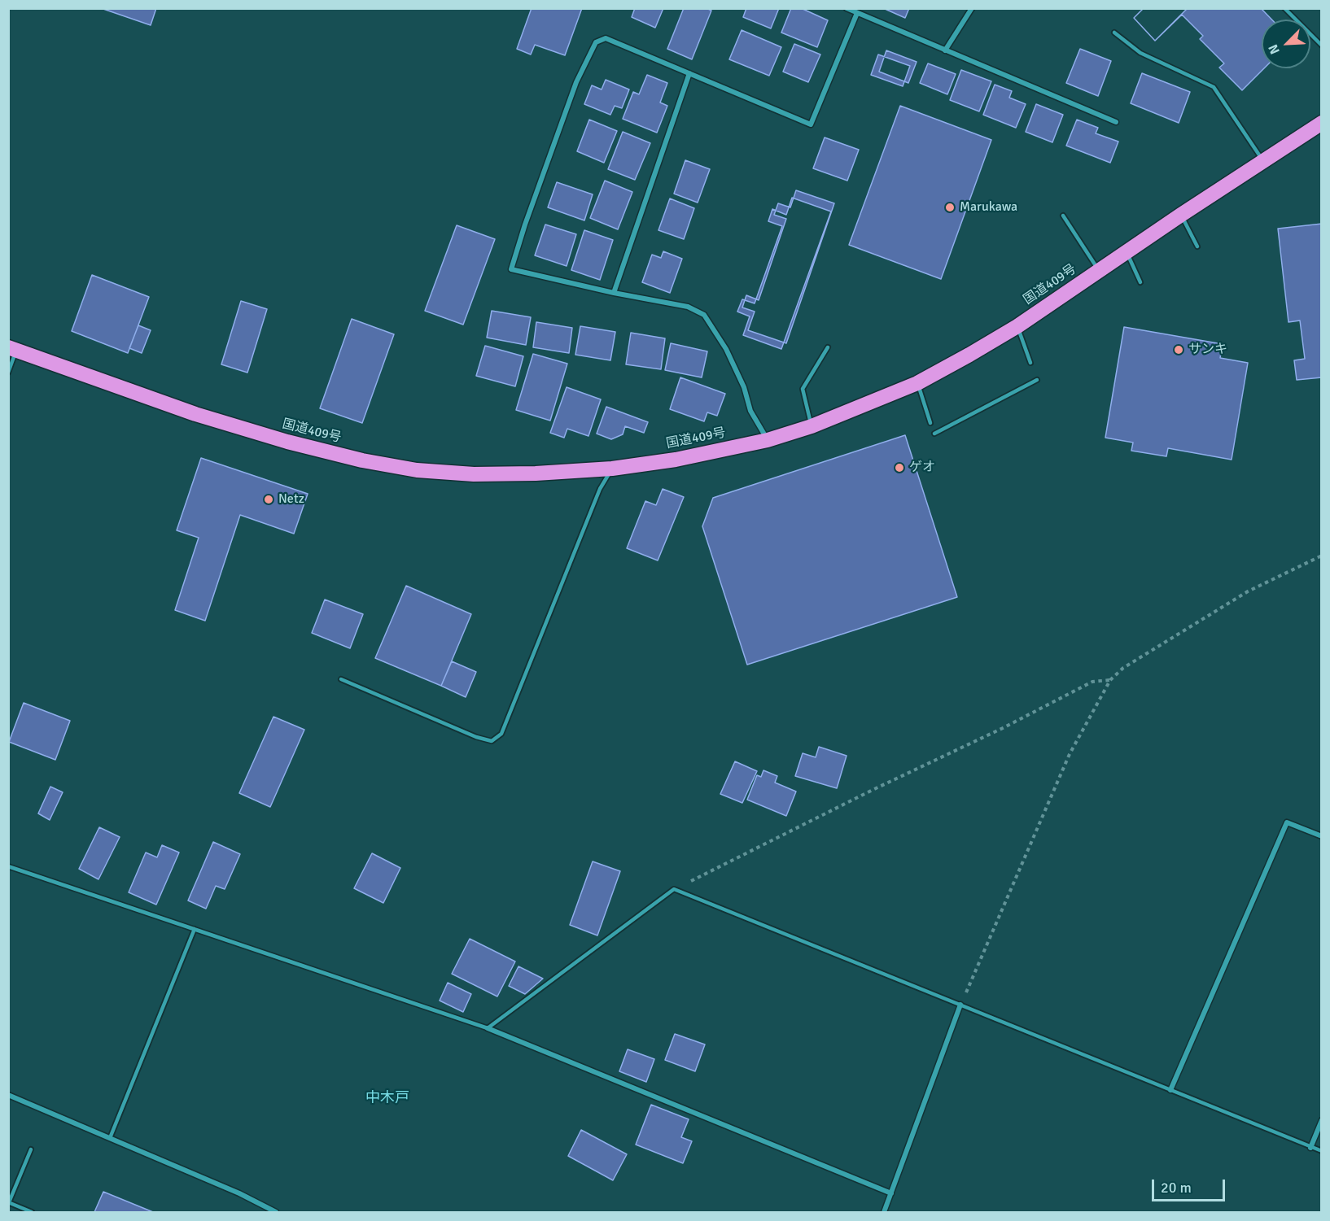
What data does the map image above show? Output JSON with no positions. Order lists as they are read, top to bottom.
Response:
{
  "streets": {
    "highway": ["国道409号"]
  },
  "districts": ["中木戸"],
  "places": [
    "Marukawa",
    "サンキ",
    "ゲオ",
    "Netz"
  ],
  "scale_bar": "20 m",
  "north": "bottom left"
}
